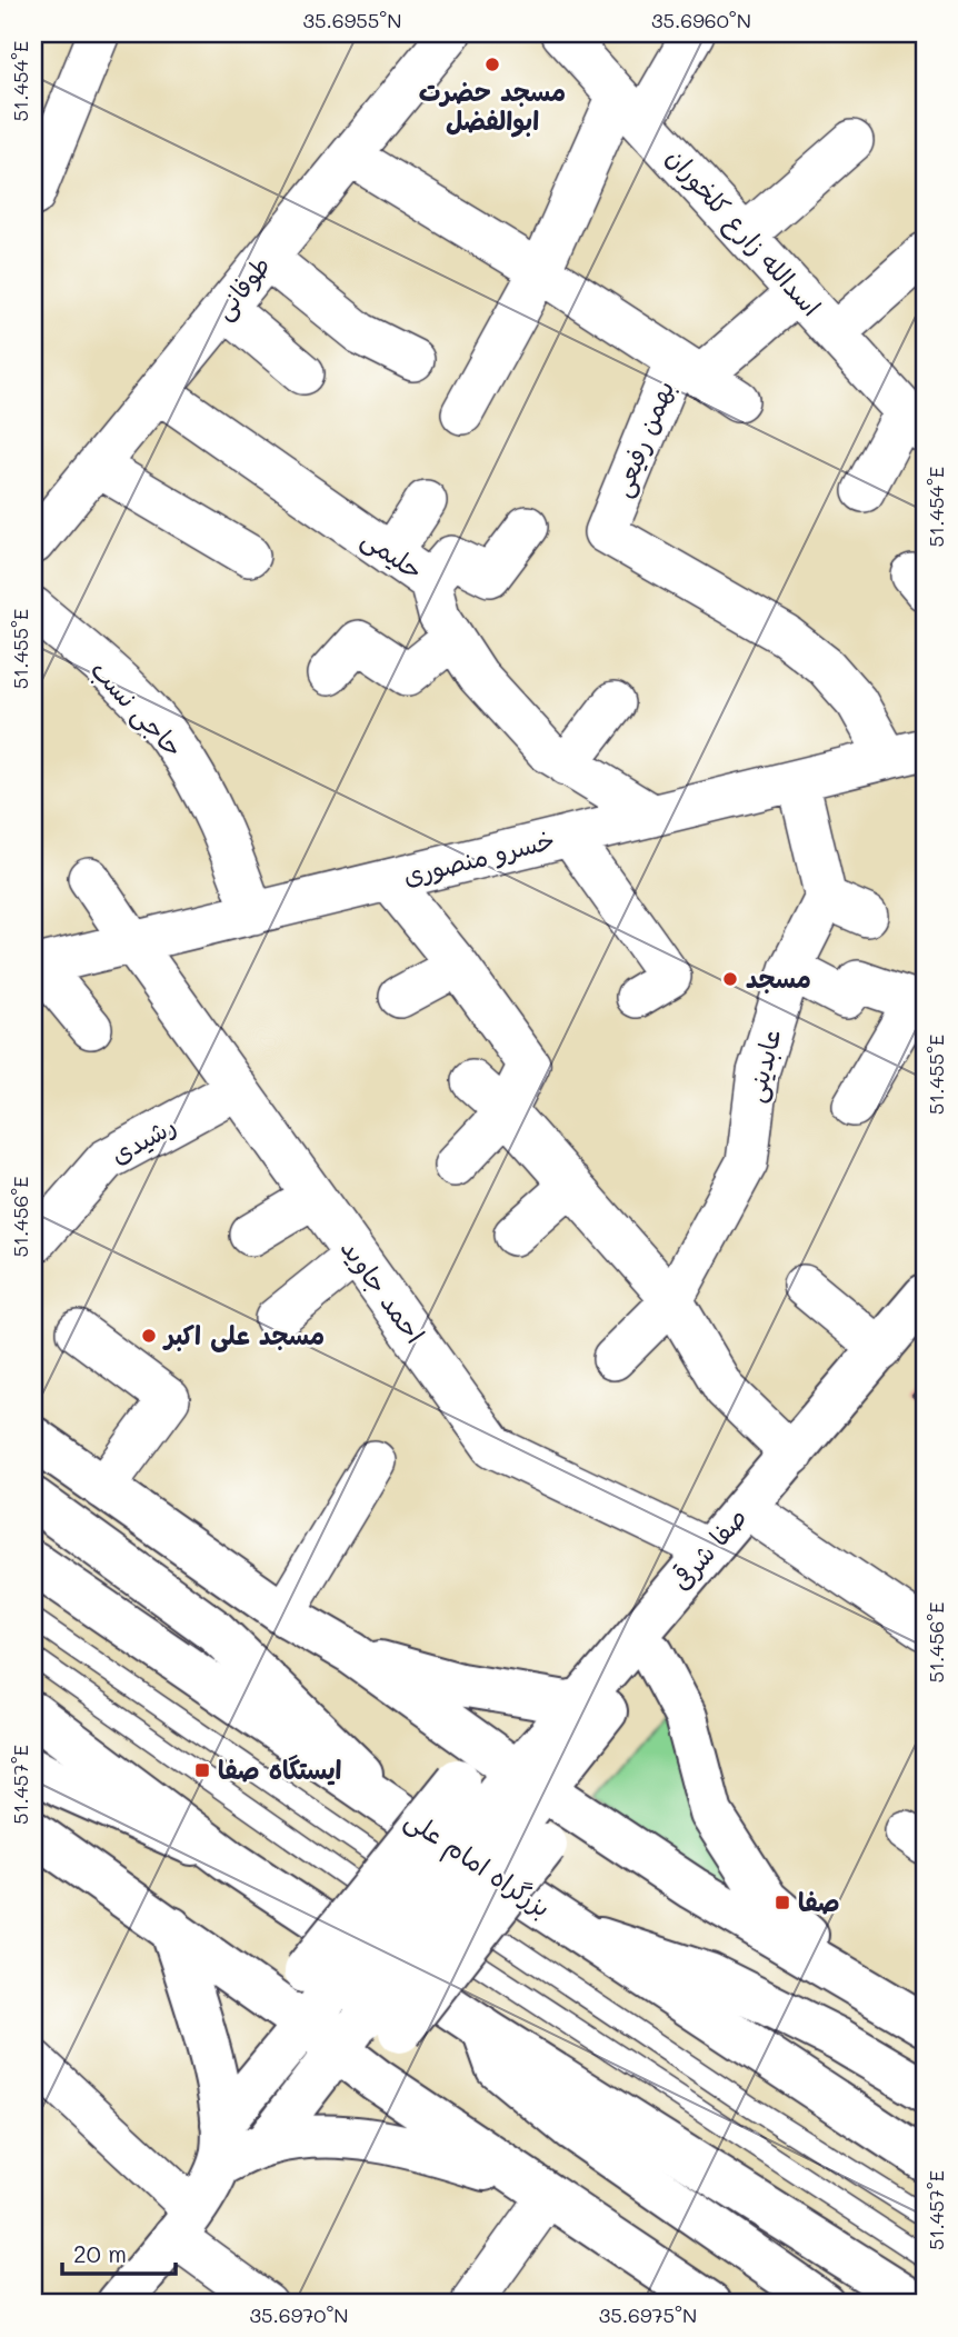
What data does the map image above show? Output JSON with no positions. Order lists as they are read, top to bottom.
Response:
{
  "streets": {
    "main road": ["صفا شرقی", "بزرگراه امام علی"],
    "street": [
      "اسدالله زارع کلخوران",
      "طوفانی",
      "بهمن رفیعی",
      "حلیمی",
      "حاجی نسب",
      "خسرو منصوری",
      "عابدینی",
      "رشیدی",
      "احمد جاوید"
    ]
  },
  "crossings": [
    ["طوفانی", "بهمن رفیعی"],
    ["طوفانی", "حلیمی"],
    ["بهمن رفیعی", "خسرو منصوری"],
    ["حلیمی", "خسرو منصوری"],
    ["حاجی نسب", "خسرو منصوری"],
    ["خسرو منصوری", "احمد جاوید"],
    ["رشیدی", "احمد جاوید"],
    ["احمد جاوید", "صفا شرقی"]
  ],
  "places": {
    "other": ["مسجد حضرت ابوالفضل", "مسجد", "مسجد علی اکبر"],
    "transit": ["ایستگاه صفا", "صفا"]
  },
  "scale_bar": "20 m",
  "coordinates": [
    "35.6955°N",
    "35.6960°N",
    "51.454°E",
    "51.455°E",
    "51.456°E",
    "51.457°E",
    "35.6970°N",
    "35.6975°N"
  ]
}
